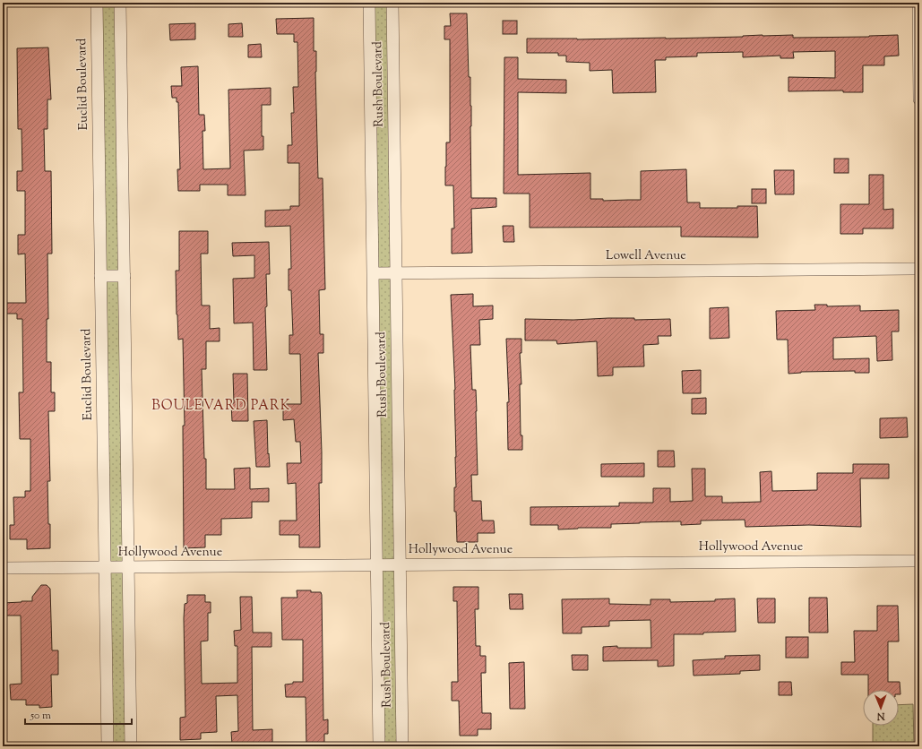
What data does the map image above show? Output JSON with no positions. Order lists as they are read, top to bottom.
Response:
{
  "streets": {
    "street": [
      "Euclid Boulevard",
      "Rush Boulevard",
      "Lowell Avenue",
      "Hollywood Avenue"
    ]
  },
  "crossings": [
    ["Euclid Boulevard", "Hollywood Avenue"],
    ["Rush Boulevard", "Lowell Avenue"],
    ["Rush Boulevard", "Hollywood Avenue"]
  ],
  "districts": ["BOULEVARD PARK"],
  "scale_bar": "50 m",
  "north": "bottom"
}
